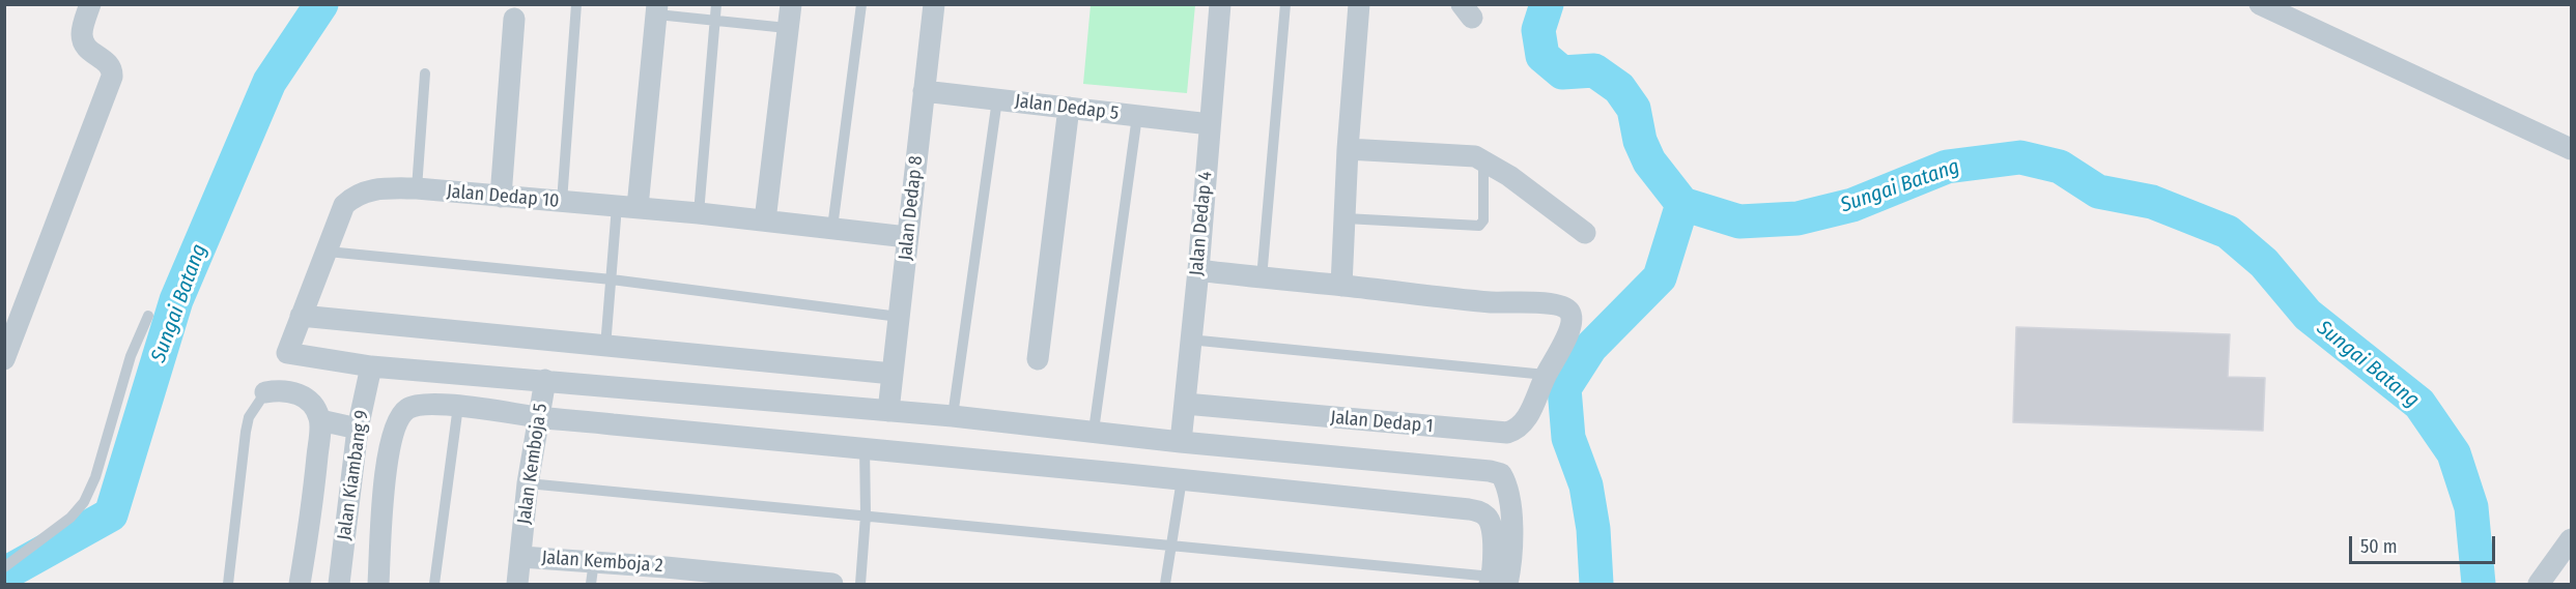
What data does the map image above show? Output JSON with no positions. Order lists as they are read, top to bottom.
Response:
{
  "streets": {
    "street": [
      "Jalan Dedap 5",
      "Jalan Dedap 10",
      "Jalan Dedap 8",
      "Jalan Dedap 4",
      "Jalan Dedap 1",
      "Jalan Kemboja 5",
      "Jalan Kiambang 9",
      "Jalan Kemboja 2"
    ]
  },
  "crossings": [
    ["Jalan Dedap 5", "Jalan Dedap 8"],
    ["Jalan Dedap 5", "Jalan Dedap 4"],
    ["Jalan Dedap 10", "Jalan Dedap 8"],
    ["Jalan Dedap 10", "Jalan Kiambang 9"],
    ["Jalan Dedap 4", "Jalan Dedap 1"],
    ["Jalan Kemboja 5", "Jalan Kemboja 2"]
  ],
  "water": ["Sungai Batang"],
  "scale_bar": "50 m"
}
